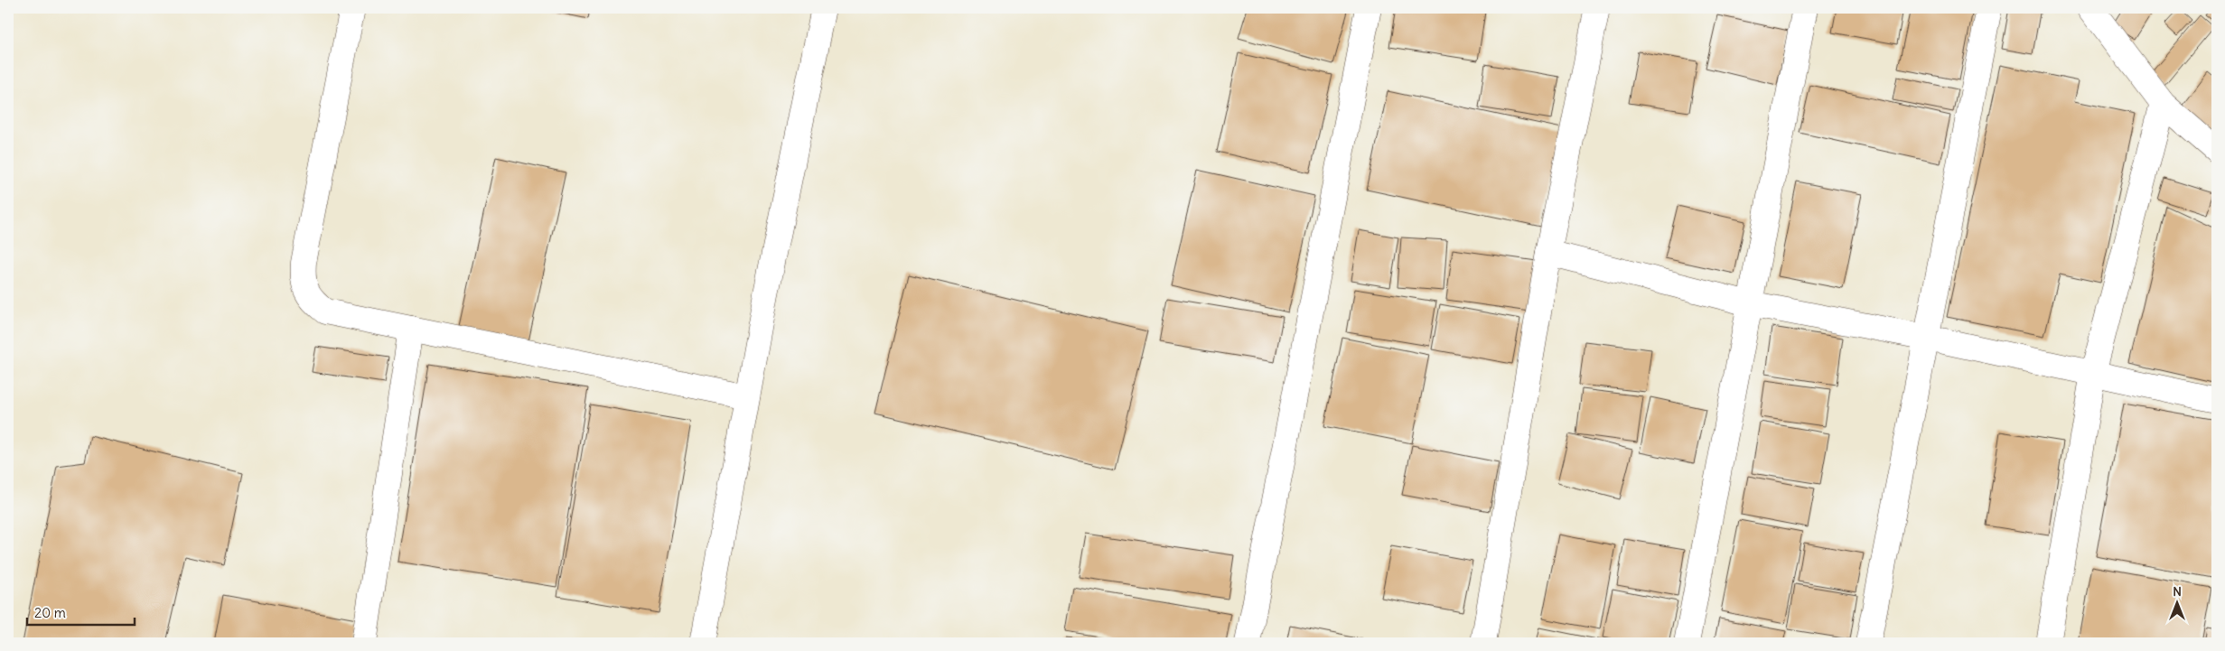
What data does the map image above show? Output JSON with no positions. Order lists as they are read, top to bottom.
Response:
{
  "scale_bar": "20 m",
  "north": "top"
}
